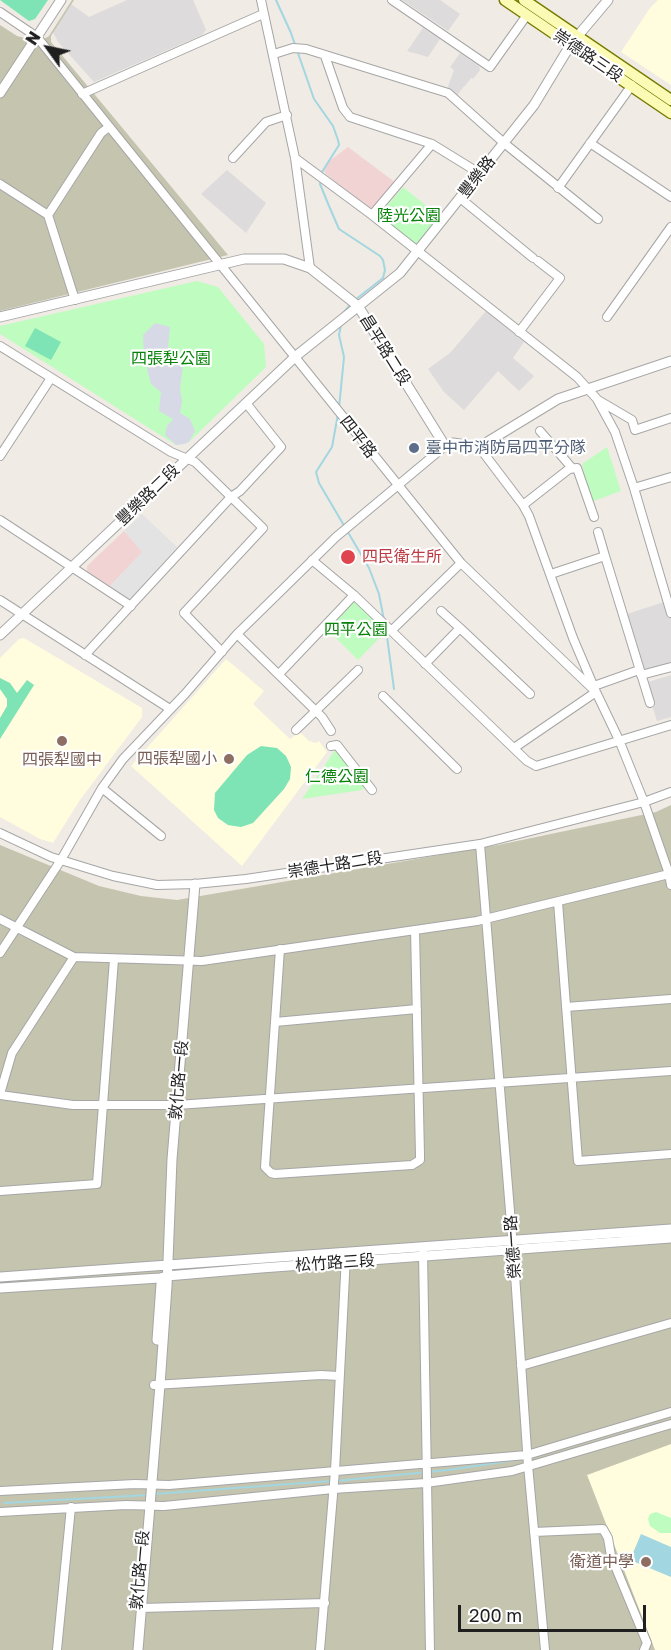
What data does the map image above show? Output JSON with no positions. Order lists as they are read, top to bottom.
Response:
{
  "streets": {
    "main road": ["崇德路三段"],
    "street": [
      "豐樂路",
      "昌平路二段",
      "四平路",
      "豐樂路二段",
      "崇德十路二段",
      "敦化路一段",
      "榮德一路",
      "松竹路三段"
    ]
  },
  "crossings": [
    ["崇德路三段", "豐樂路"],
    ["豐樂路", "昌平路二段"],
    ["豐樂路", "四平路"],
    ["豐樂路", "豐樂路二段"],
    ["昌平路二段", "四平路"],
    ["四平路", "豐樂路二段"],
    ["四平路", "崇德十路二段"],
    ["崇德十路二段", "敦化路一段"],
    ["崇德十路二段", "榮德一路"],
    ["敦化路一段", "松竹路三段"],
    ["榮德一路", "松竹路三段"]
  ],
  "parks": [
    "陸光公園",
    "四張犁公園",
    "四平公園",
    "仁德公園"
  ],
  "places": [
    "臺中市消防局四平分隊",
    "四民衛生所",
    "四張犁國中",
    "四張犁國小",
    "衛道中學"
  ],
  "scale_bar": "200 m",
  "north": "top left"
}
